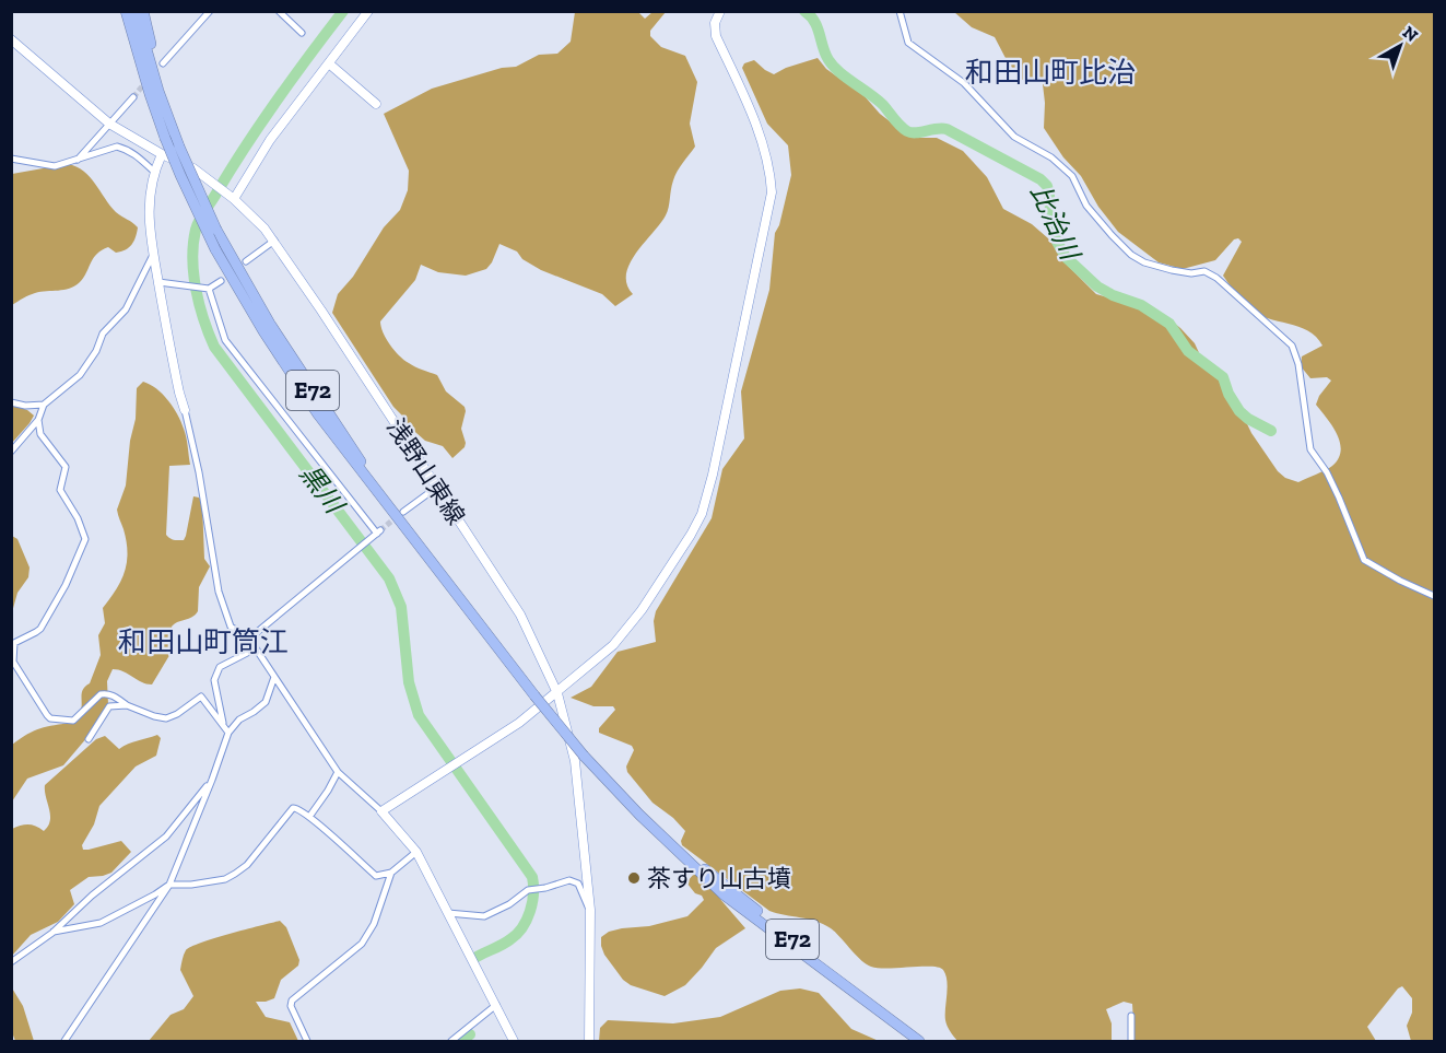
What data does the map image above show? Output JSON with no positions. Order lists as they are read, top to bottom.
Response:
{
  "streets": {
    "highway": ["E72"],
    "street": ["浅野山東線"]
  },
  "districts": ["和田山町比治", "和田山町筒江"],
  "water": ["比治川", "黒川"],
  "places": ["茶すり山古墳"],
  "north": "top right"
}
